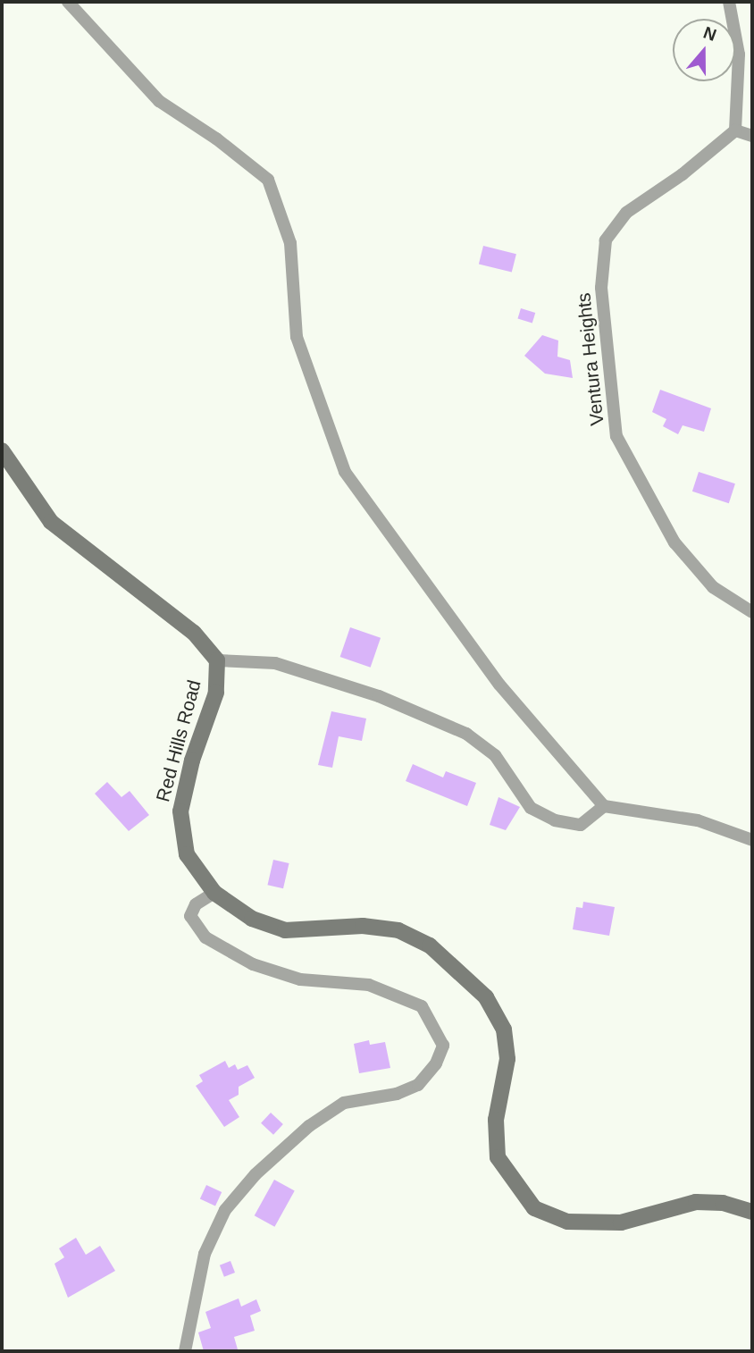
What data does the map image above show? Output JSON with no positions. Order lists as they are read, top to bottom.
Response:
{
  "streets": {
    "main road": ["Red Hills Road"],
    "street": ["Ventura Heights"]
  },
  "north": "top"
}
